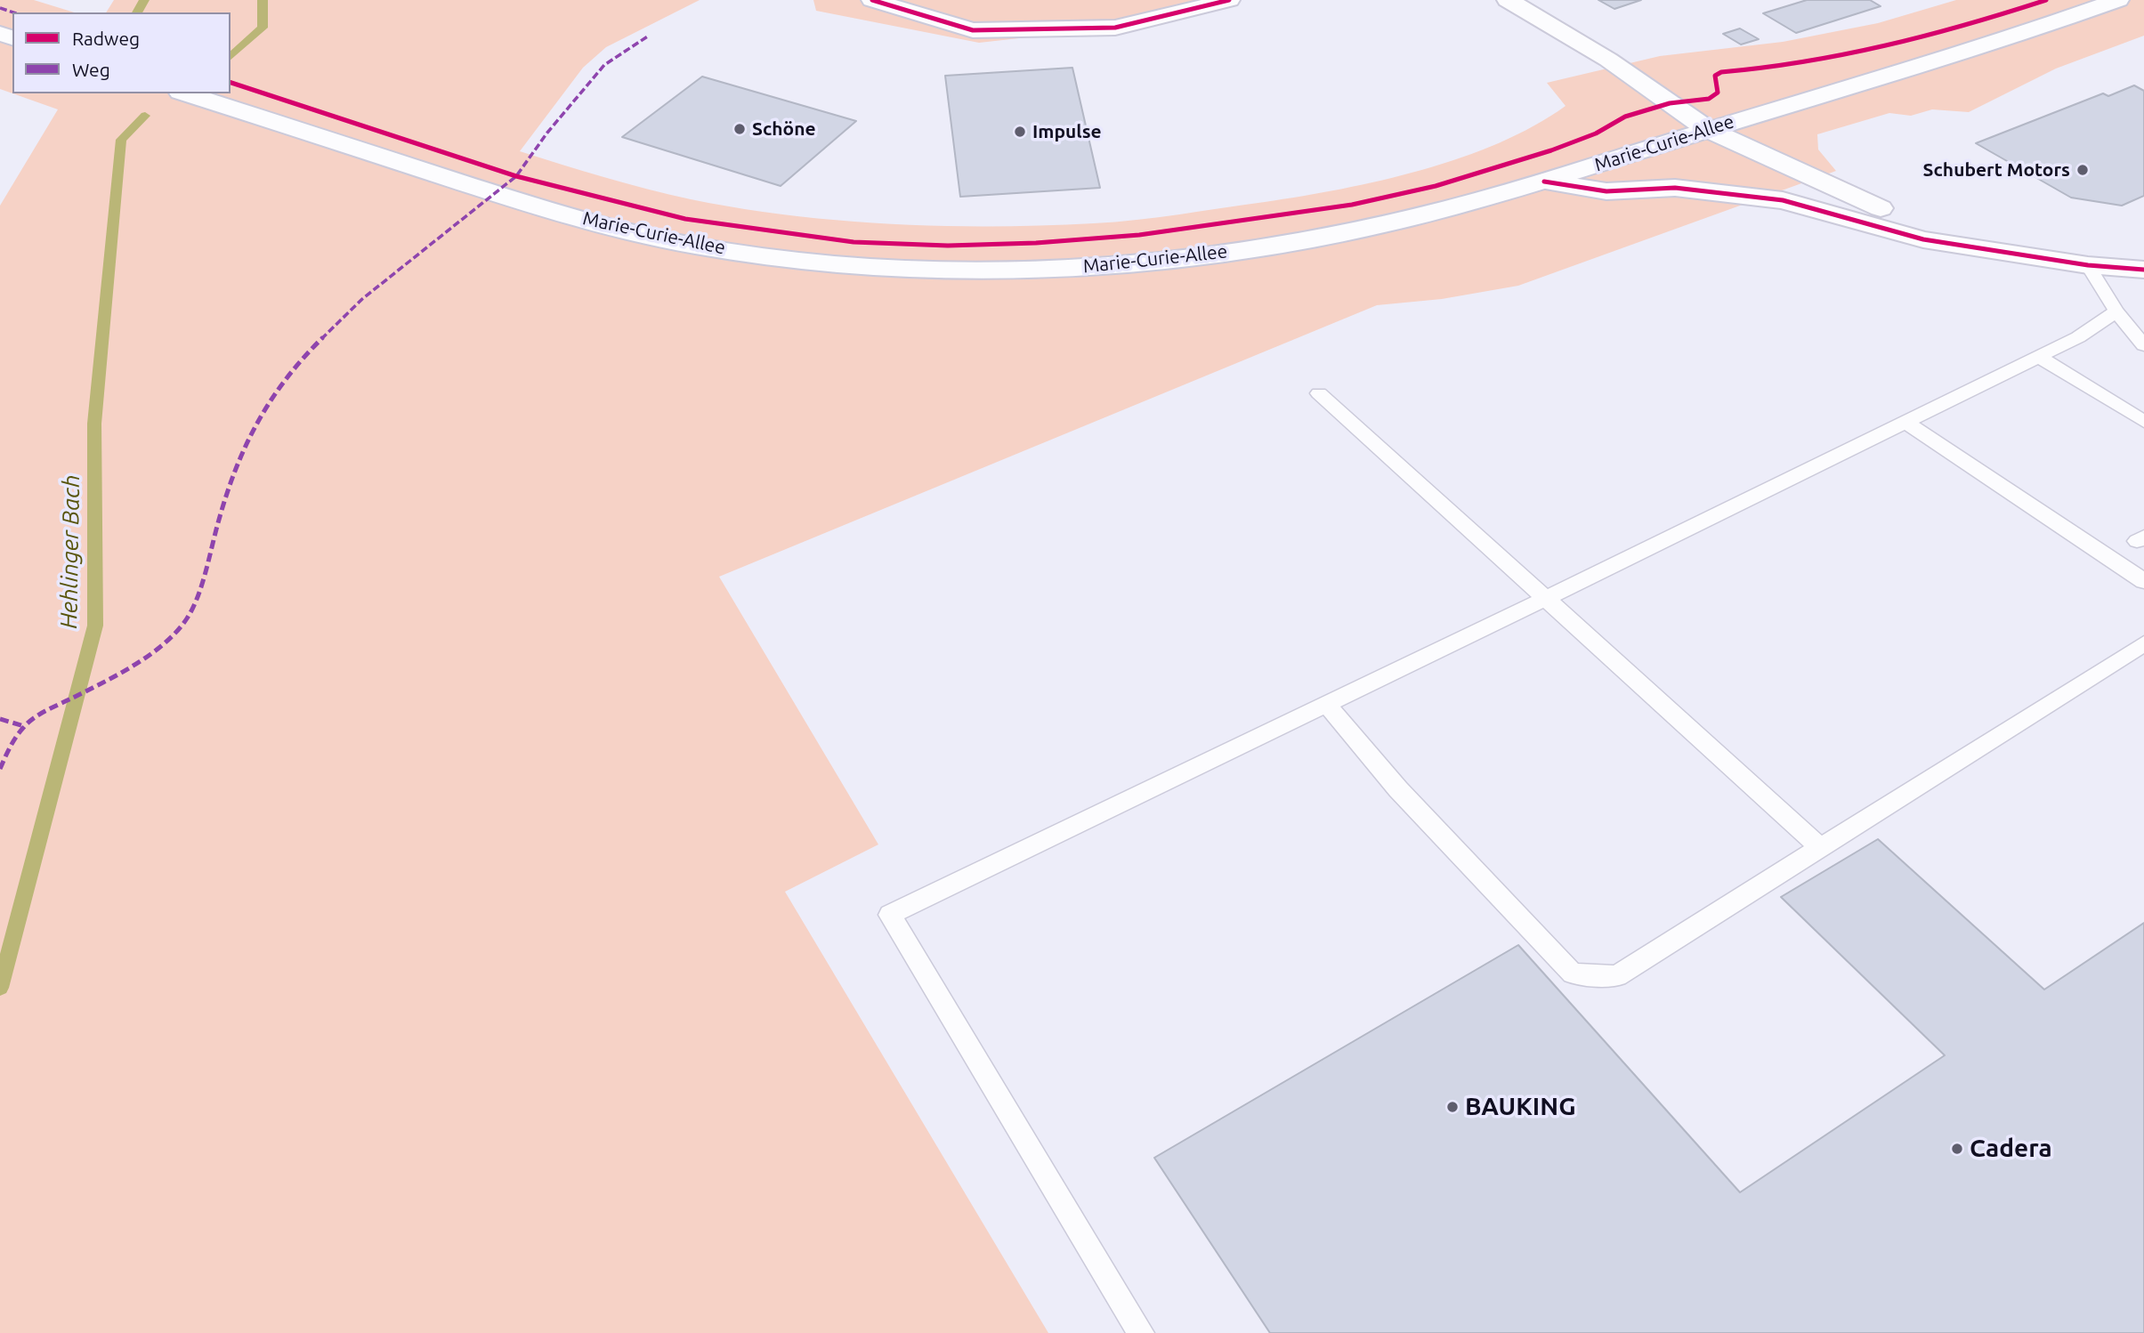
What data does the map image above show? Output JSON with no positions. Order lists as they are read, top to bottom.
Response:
{
  "streets": {
    "main road": ["Marie-Curie-Allee"]
  },
  "water": ["Hehlinger Bach"],
  "places": [
    "Schöne",
    "Impulse",
    "Schubert Motors",
    "BAUKING",
    "Cadera"
  ],
  "legend": ["Radweg", "Weg"]
}
